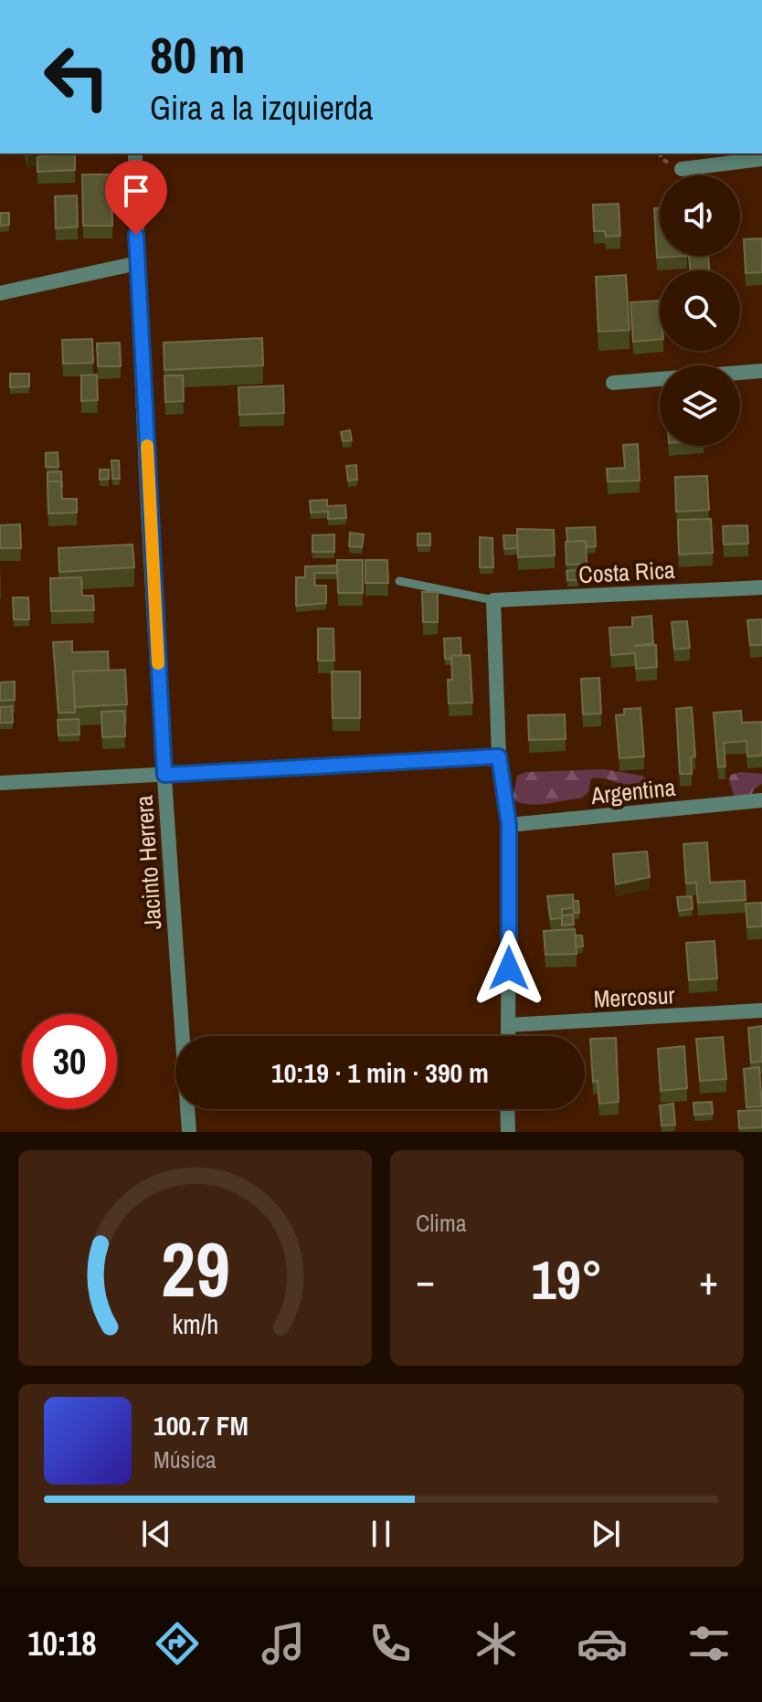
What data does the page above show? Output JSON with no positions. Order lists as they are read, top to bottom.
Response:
{
  "streets": {
    "street": [
      "Costa Rica",
      "Argentina",
      "Jacinto Herrera",
      "Mercosur"
    ]
  },
  "page": {
    "turn": ["80 m", "Gira a la izquierda"],
    "limit": "30",
    "trip": "10:19 · 1 min · 390 m",
    "tile": "Clima",
    "heat": ["−", "19°", "+"],
    "song": ["100.7 FM", "Música"],
    "tabs": "10:18",
    "gauge": ["29", "km/h"]
  }
}
